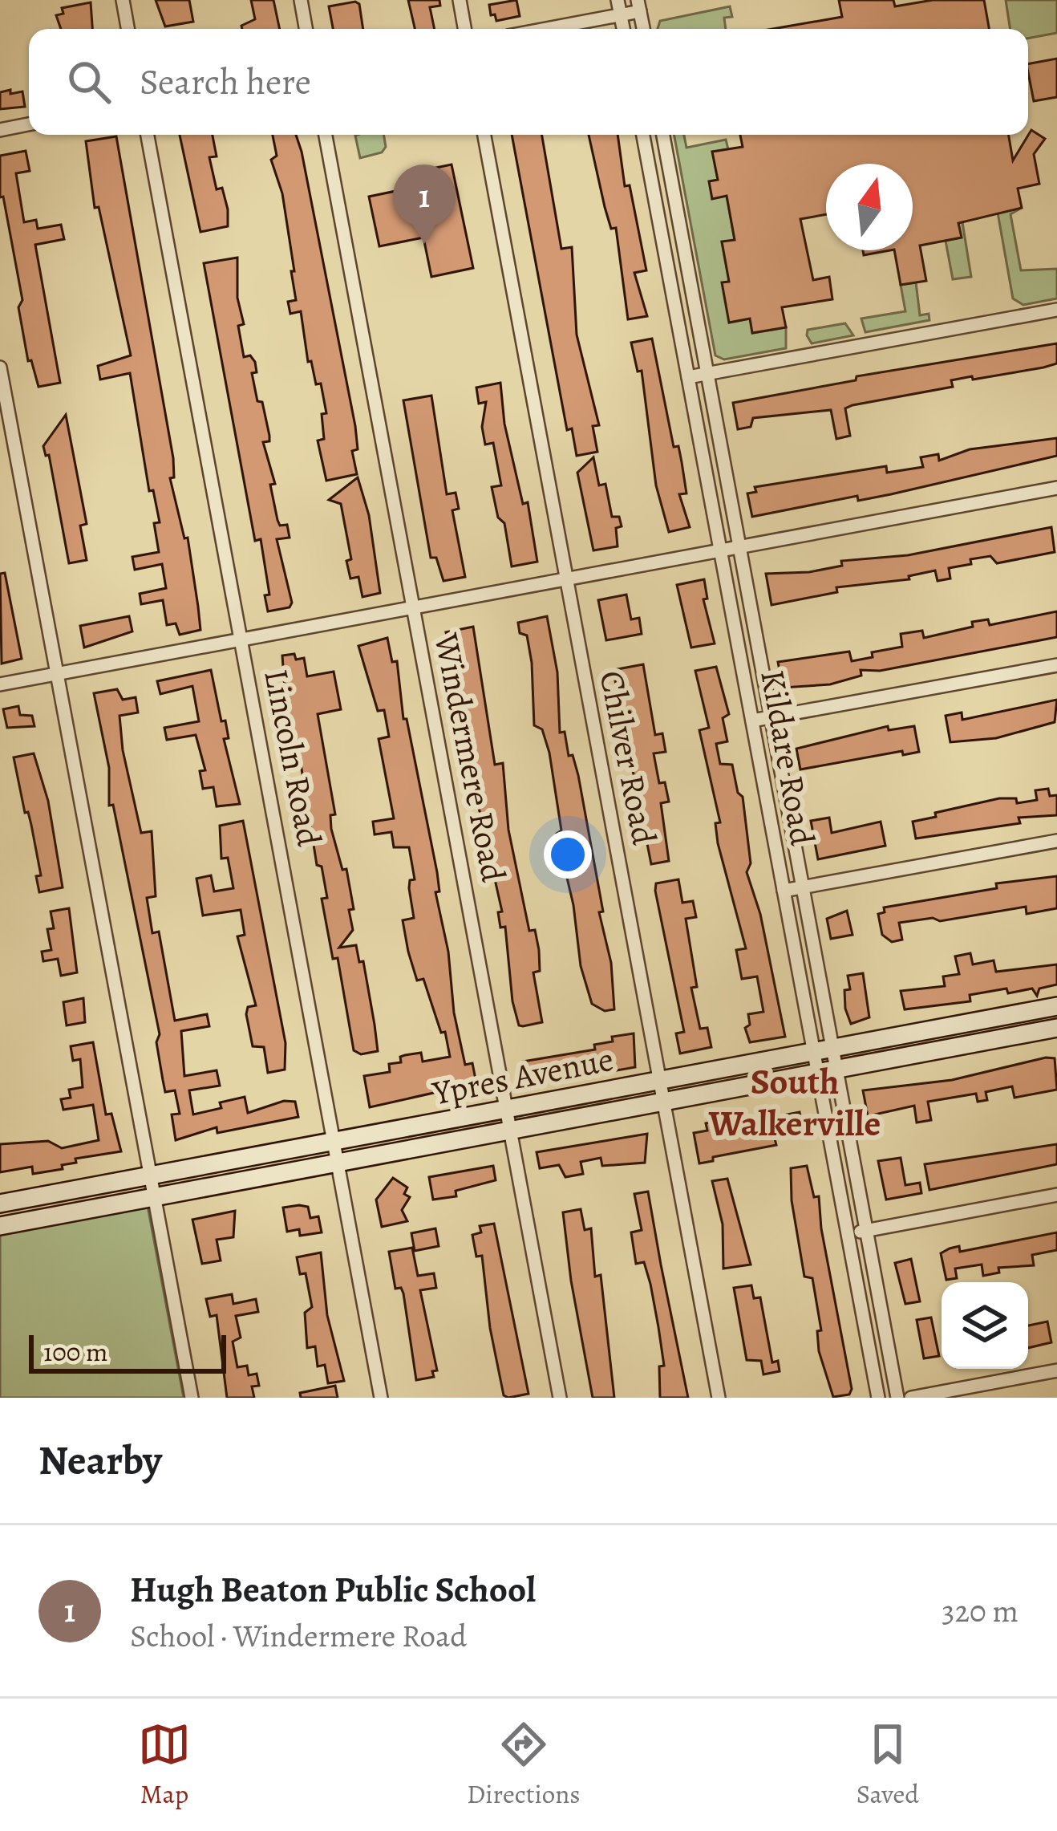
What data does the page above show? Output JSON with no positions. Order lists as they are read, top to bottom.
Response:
{
  "streets": {
    "main road": ["Ypres Avenue"],
    "street": [
      "Lincoln Road",
      "Windermere Road",
      "Chilver Road",
      "Kildare Road"
    ]
  },
  "crossings": [
    ["Lincoln Road", "Ypres Avenue"],
    ["Windermere Road", "Ypres Avenue"],
    ["Chilver Road", "Ypres Avenue"],
    ["Kildare Road", "Ypres Avenue"]
  ],
  "districts": ["South Walkerville"],
  "scale_bar": "100 m",
  "north": "top",
  "page": {
    "search": "Search here",
    "pins": "1",
    "scale": "100 m",
    "heading": "Nearby",
    "list": [
      {
        "mark": "1",
        "name": "Hugh Beaton Public School",
        "note": "School · Windermere Road",
        "value": "320 m"
      }
    ],
    "nav": ["Map", "Directions", "Saved"]
  }
}
